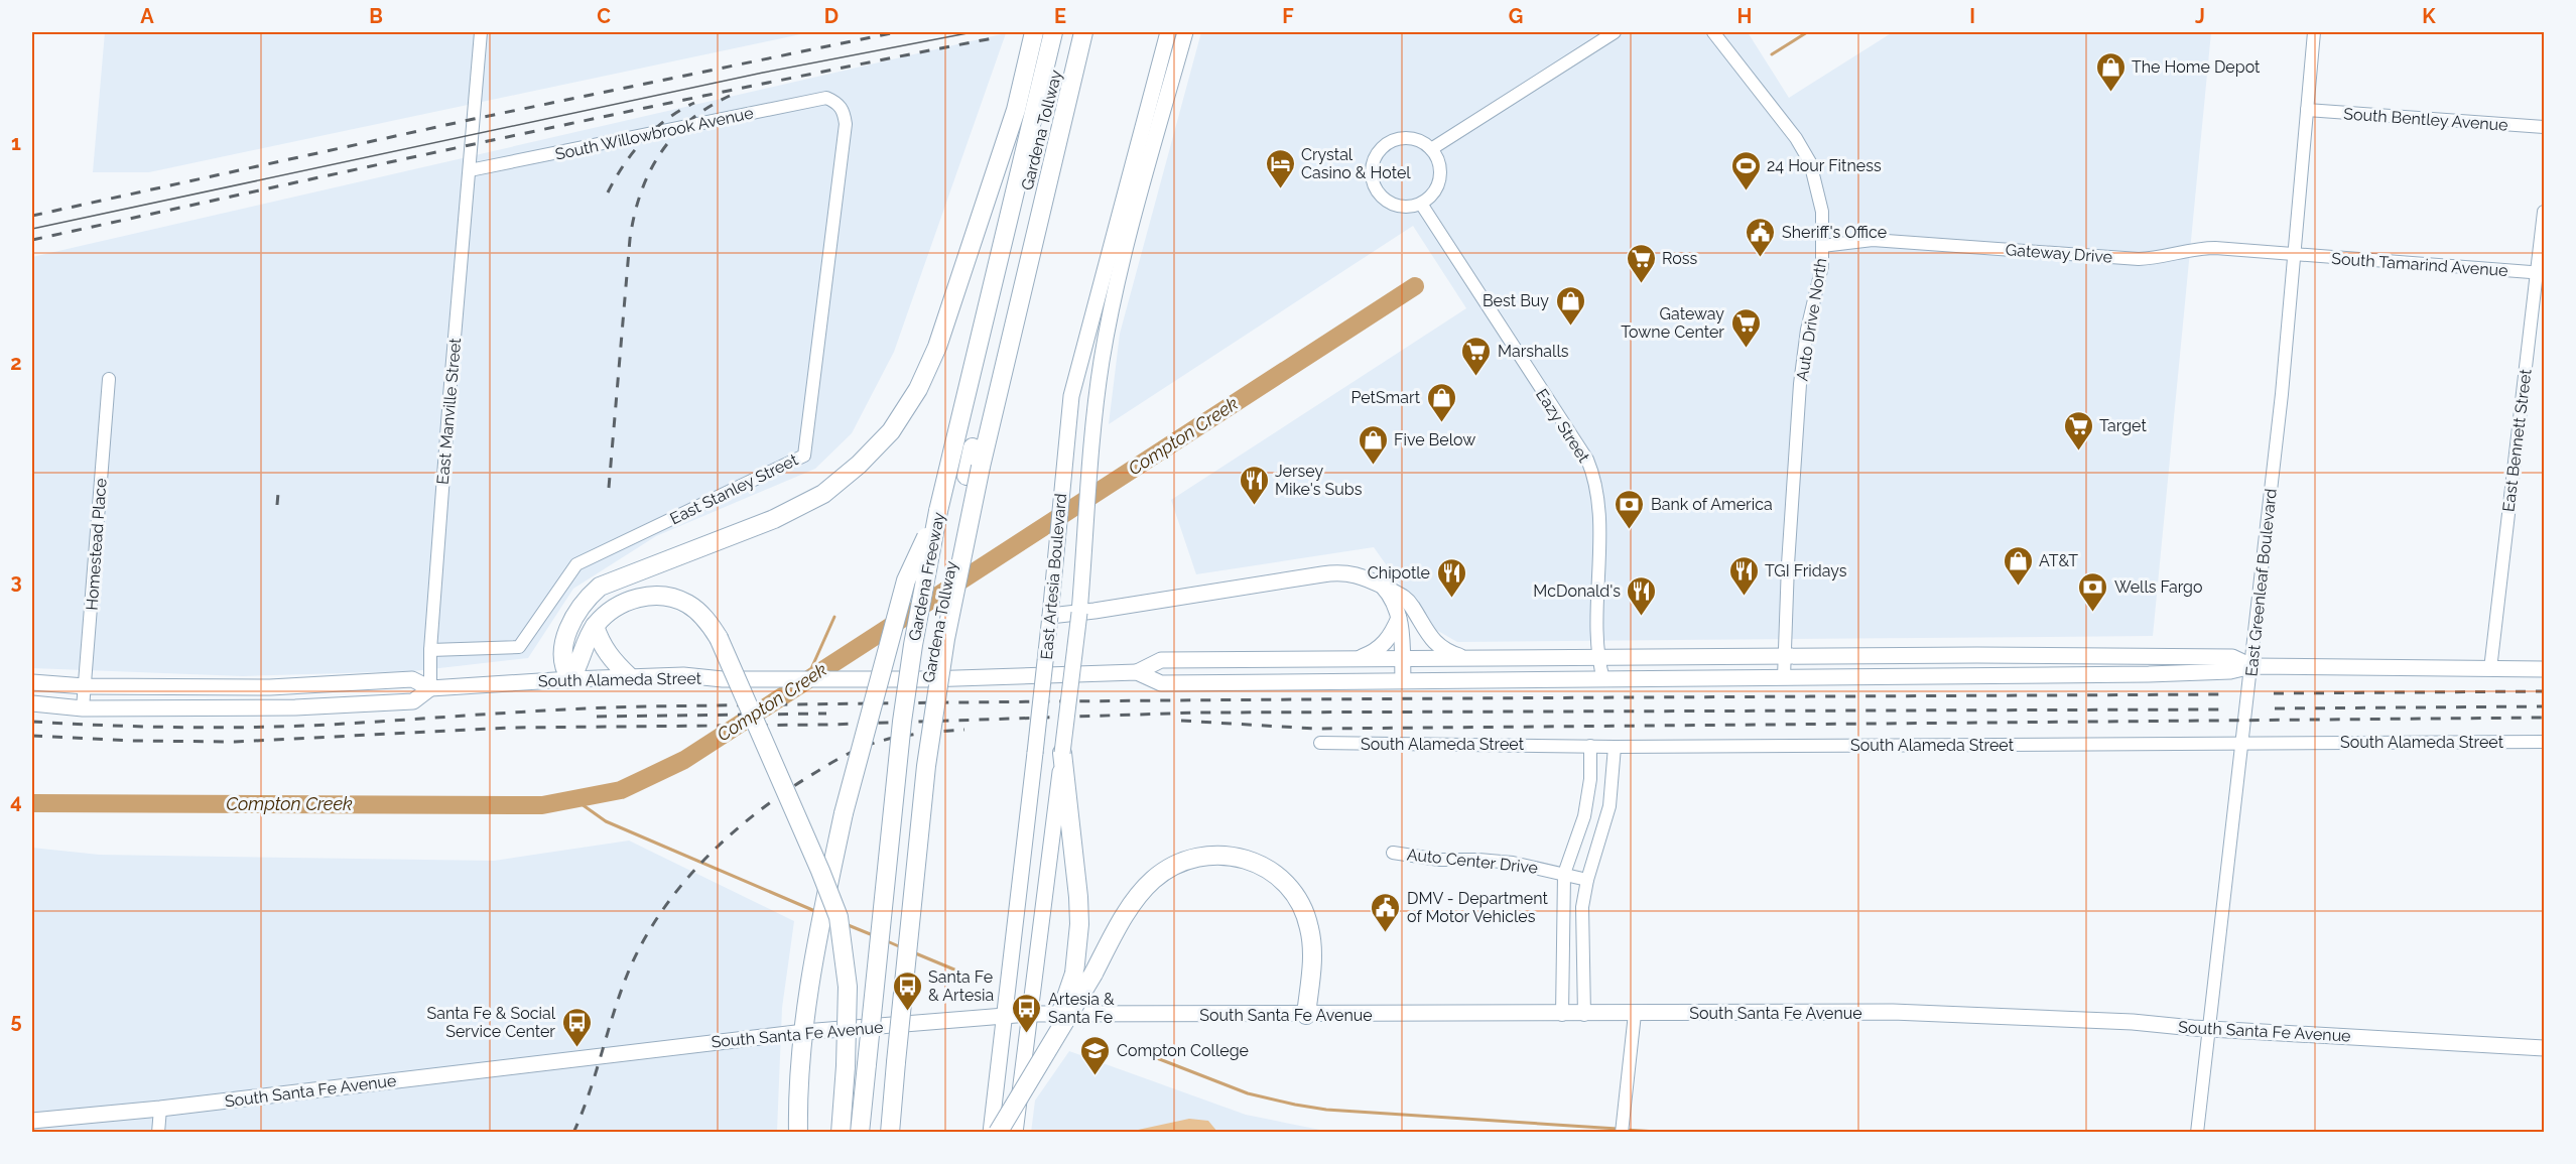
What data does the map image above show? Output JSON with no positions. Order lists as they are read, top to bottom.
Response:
{
  "streets": {
    "highway": ["Gardena Freeway"],
    "main road": ["East Artesia Boulevard", "South Alameda Street", "South Santa Fe Avenue"],
    "street": [
      "South Bentley Avenue",
      "South Willowbrook Avenue",
      "Gateway Drive",
      "South Tamarind Avenue",
      "Auto Drive North",
      "East Manville Street",
      "Eazy Street",
      "East Bennett Street",
      "East Stanley Street",
      "Homestead Place",
      "East Greenleaf Boulevard",
      "Auto Center Drive"
    ]
  },
  "crossings": [
    ["South Bentley Avenue", "East Greenleaf Boulevard"],
    ["South Willowbrook Avenue", "East Manville Street"],
    ["South Willowbrook Avenue", "East Stanley Street"],
    ["Gateway Drive", "South Tamarind Avenue"],
    ["Gateway Drive", "Auto Drive North"],
    ["Gateway Drive", "East Greenleaf Boulevard"],
    ["South Tamarind Avenue", "East Bennett Street"],
    ["South Tamarind Avenue", "East Greenleaf Boulevard"],
    ["Auto Drive North", "South Alameda Street"],
    ["East Manville Street", "East Stanley Street"],
    ["East Manville Street", "South Alameda Street"],
    ["Eazy Street", "South Alameda Street"],
    ["East Bennett Street", "South Alameda Street"],
    ["Homestead Place", "South Alameda Street"],
    ["East Artesia Boulevard", "South Santa Fe Avenue"],
    ["East Greenleaf Boulevard", "South Alameda Street"],
    ["East Greenleaf Boulevard", "South Santa Fe Avenue"]
  ],
  "water": ["Compton Creek"],
  "places": {
    "shop": [
      "The Home Depot",
      "Best Buy",
      "PetSmart",
      "Five Below",
      "AT&T"
    ],
    "hotel": ["Crystal Casino & Hotel"],
    "sports": ["24 Hour Fitness"],
    "public building": ["Sheriff's Office", "DMV - Department of Motor Vehicles"],
    "supermarket": [
      "Ross",
      "Gateway Towne Center",
      "Marshalls",
      "Target"
    ],
    "restaurant": [
      "Jersey Mike's Subs",
      "TGI Fridays",
      "Chipotle",
      "McDonald's"
    ],
    "bank": ["Bank of America", "Wells Fargo"],
    "bus stop": ["Santa Fe & Artesia", "Artesia & Santa Fe", "Santa Fe & Social Service Center"],
    "school or university": ["Compton College"]
  },
  "grid": {
    "columns": [
      "A",
      "B",
      "C",
      "D",
      "E",
      "F",
      "G",
      "H",
      "I",
      "J",
      "K"
    ],
    "rows": [
      "1",
      "2",
      "3",
      "4",
      "5"
    ]
  }
}
